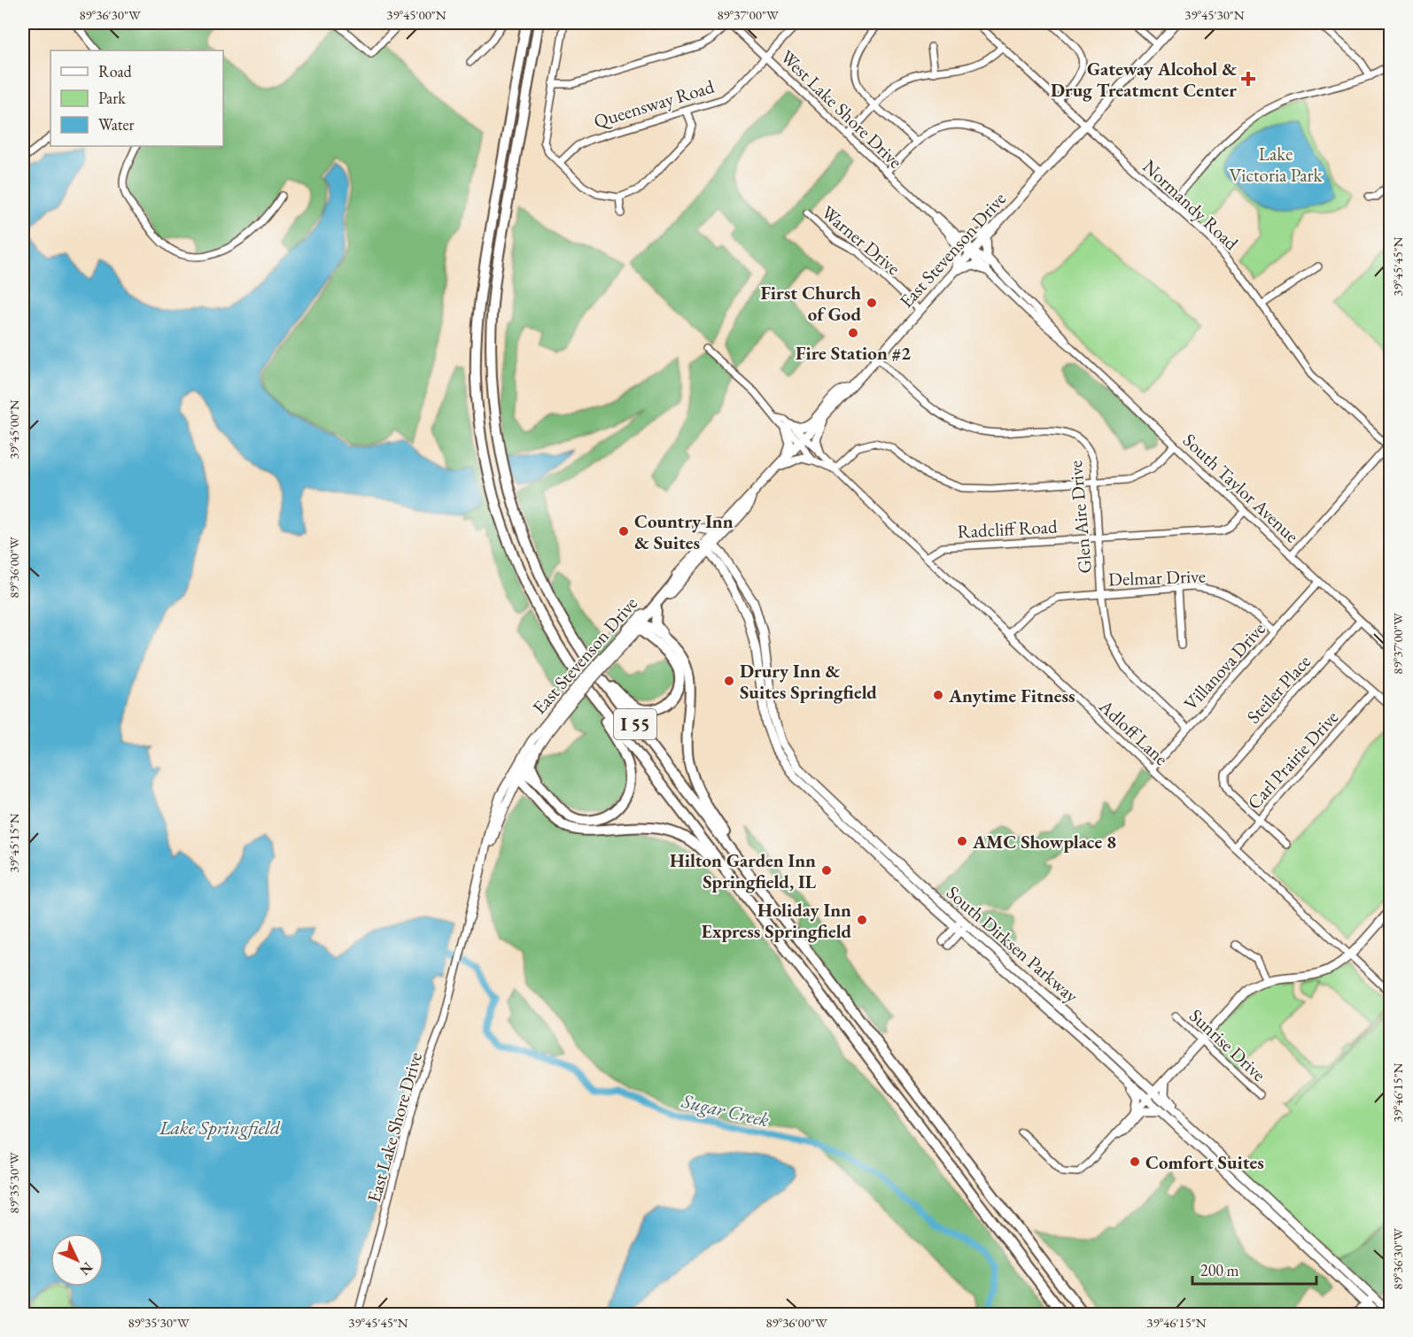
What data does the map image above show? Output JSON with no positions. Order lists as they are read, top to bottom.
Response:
{
  "streets": {
    "highway": ["I 55"],
    "main road": ["East Stevenson Drive", "South Dirksen Parkway"],
    "street": [
      "Queensway Road",
      "West Lake Shore Drive",
      "Normandy Road",
      "Warner Drive",
      "South Taylor Avenue",
      "Glen Aire Drive",
      "Radcliff Road",
      "Delmar Drive",
      "Villanova Drive",
      "Steiler Place",
      "Adloff Lane",
      "Carl Prairie Drive",
      "Sunrise Drive",
      "East Lake Shore Drive"
    ]
  },
  "crossings": [
    ["Queensway Road", "West Lake Shore Drive"],
    ["West Lake Shore Drive", "East Stevenson Drive"],
    ["West Lake Shore Drive", "South Taylor Avenue"],
    ["Normandy Road", "East Stevenson Drive"],
    ["Warner Drive", "East Stevenson Drive"],
    ["East Stevenson Drive", "South Taylor Avenue"],
    ["East Stevenson Drive", "Glen Aire Drive"],
    ["East Stevenson Drive", "Adloff Lane"],
    ["East Stevenson Drive", "South Dirksen Parkway"],
    ["East Stevenson Drive", "East Lake Shore Drive"],
    ["South Taylor Avenue", "Radcliff Road"],
    ["South Taylor Avenue", "Villanova Drive"],
    ["South Taylor Avenue", "Steiler Place"],
    ["Glen Aire Drive", "Radcliff Road"],
    ["Glen Aire Drive", "Delmar Drive"],
    ["Glen Aire Drive", "Villanova Drive"],
    ["Radcliff Road", "Adloff Lane"],
    ["Delmar Drive", "Villanova Drive"],
    ["Delmar Drive", "Adloff Lane"],
    ["Villanova Drive", "Adloff Lane"],
    ["Steiler Place", "Carl Prairie Drive"],
    ["Adloff Lane", "Carl Prairie Drive"]
  ],
  "water": ["Sugar Creek", "Lake Springfield"],
  "parks": ["Lake Victoria Park"],
  "places": {
    "health": ["Gateway Alcohol & Drug Treatment Center"],
    "other": [
      "First Church of God",
      "Fire Station #2",
      "Country Inn & Suites",
      "Drury Inn & Suites Springfield",
      "Anytime Fitness",
      "AMC Showplace 8",
      "Hilton Garden Inn Springfield, IL",
      "Holiday Inn Express Springfield",
      "Comfort Suites"
    ]
  },
  "legend": ["Road", "Park", "Water"],
  "scale_bar": "200 m",
  "north": "bottom right",
  "coordinates": [
    "89°36'30\"W",
    "39°45'00\"N",
    "89°37'00\"W",
    "39°45'30\"N",
    "39°45'45\"N",
    "89°36'00\"W",
    "39°45'15\"N",
    "39°46'15\"N",
    "89°35'30\"W"
  ]
}
